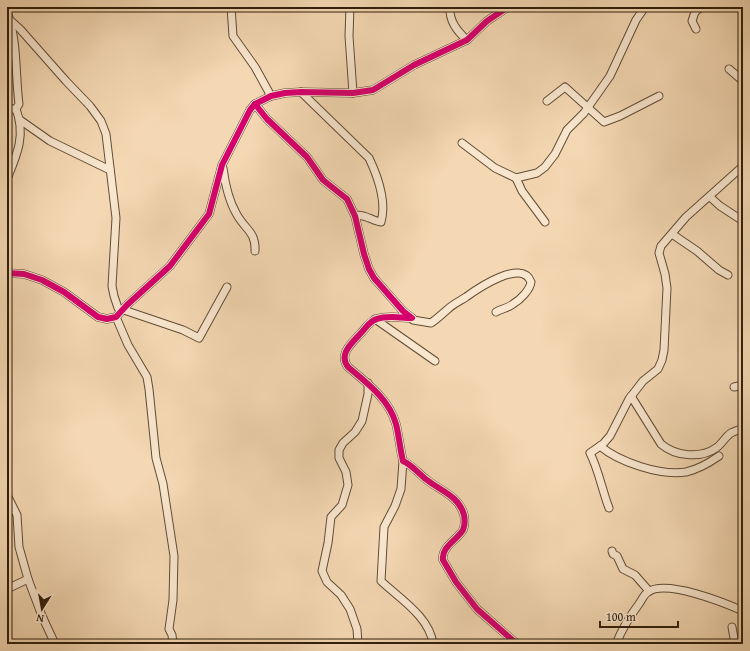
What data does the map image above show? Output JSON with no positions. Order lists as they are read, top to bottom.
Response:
{
  "scale_bar": "100 m",
  "north": "bottom"
}
